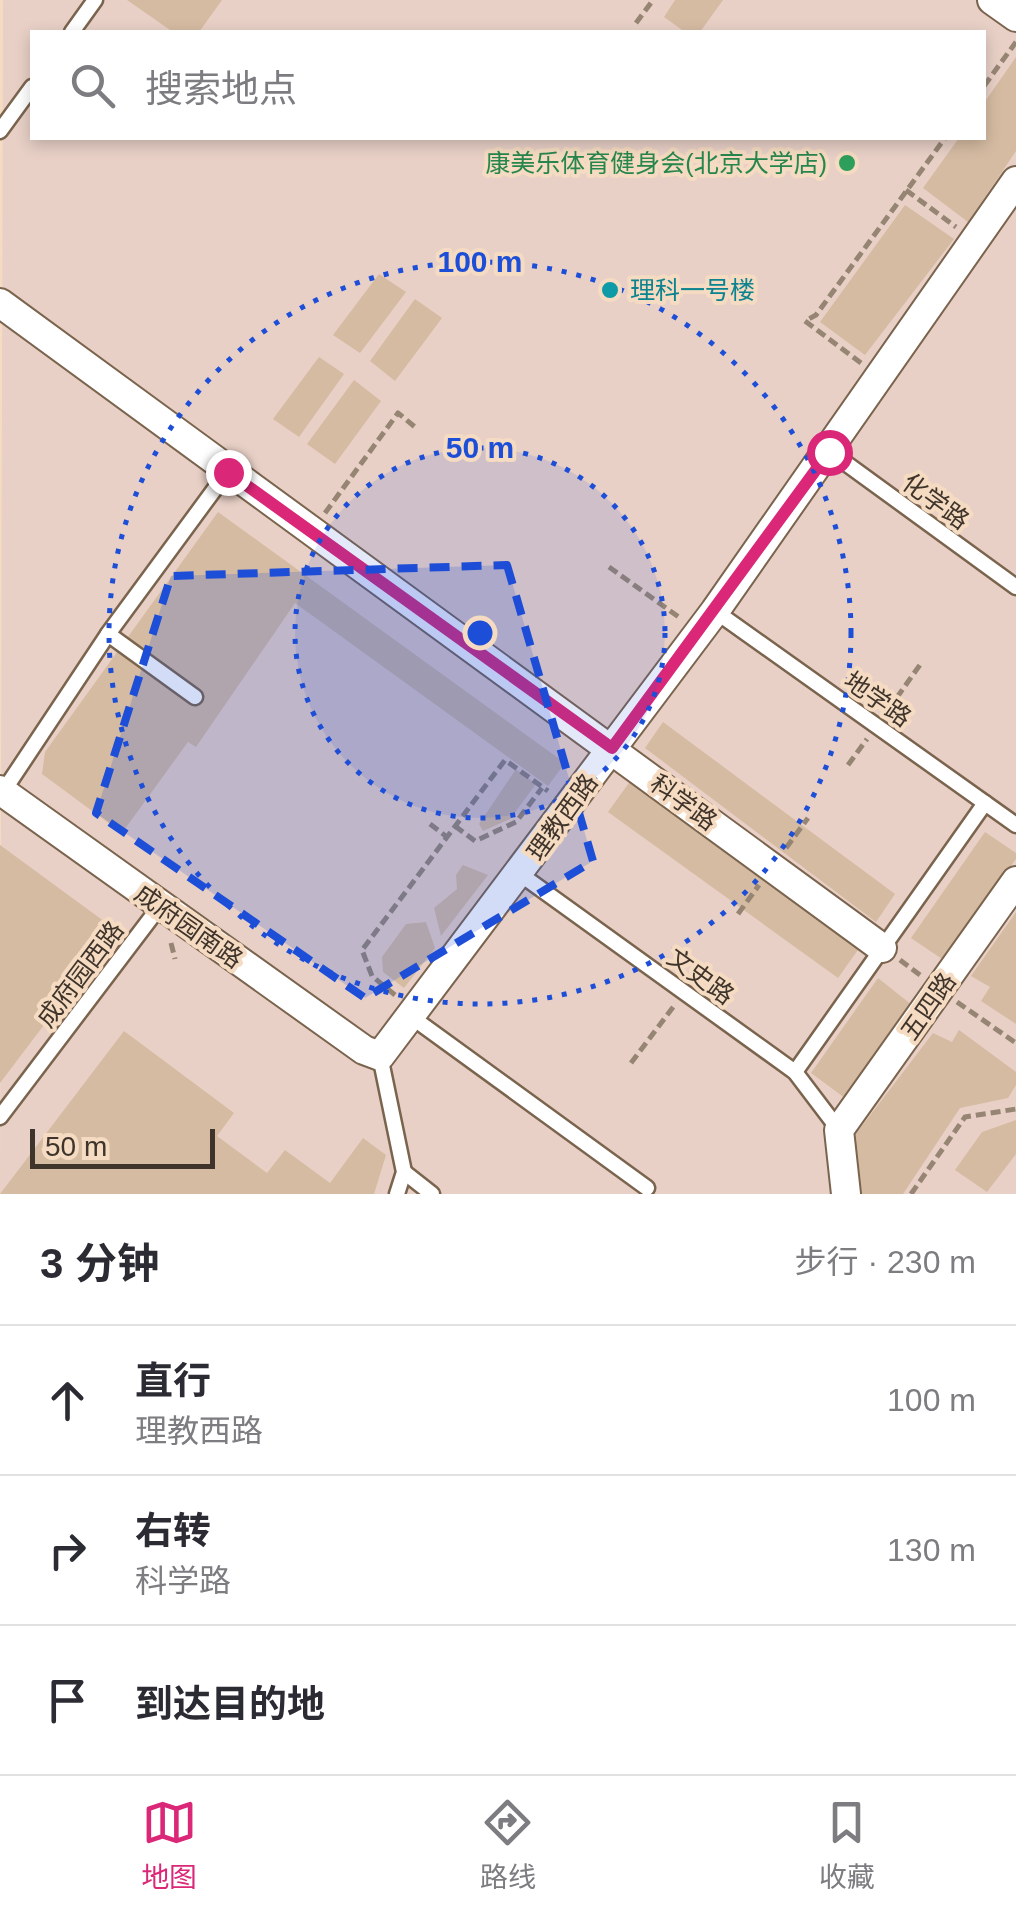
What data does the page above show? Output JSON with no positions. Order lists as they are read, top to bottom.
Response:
{
  "streets": {
    "street": [
      "科学路",
      "理教西路",
      "成府园南路",
      "五四路"
    ],
    "lane": [
      "化学路",
      "地学路",
      "成府园西路",
      "文史路"
    ]
  },
  "crossings": [
    ["化学路", "理教西路"],
    ["地学路", "理教西路"],
    ["科学路", "理教西路"],
    ["理教西路", "成府园南路"],
    ["理教西路", "文史路"],
    ["成府园南路", "成府园西路"],
    ["文史路", "五四路"]
  ],
  "places": ["康美乐体育健身会(北京大学店)", "理科一号楼"],
  "scale_bar": "50 m",
  "page": {
    "search": "搜索地点",
    "scale": "50 m",
    "heading": ["3 分钟", "步行 · 230 m"],
    "list": [
      ["直行", "理教西路", "100 m"],
      ["右转", "科学路", "130 m"],
      "到达目的地"
    ],
    "nav": ["地图", "路线", "收藏"]
  },
  "rings": ["100 m", "50 m"]
}
